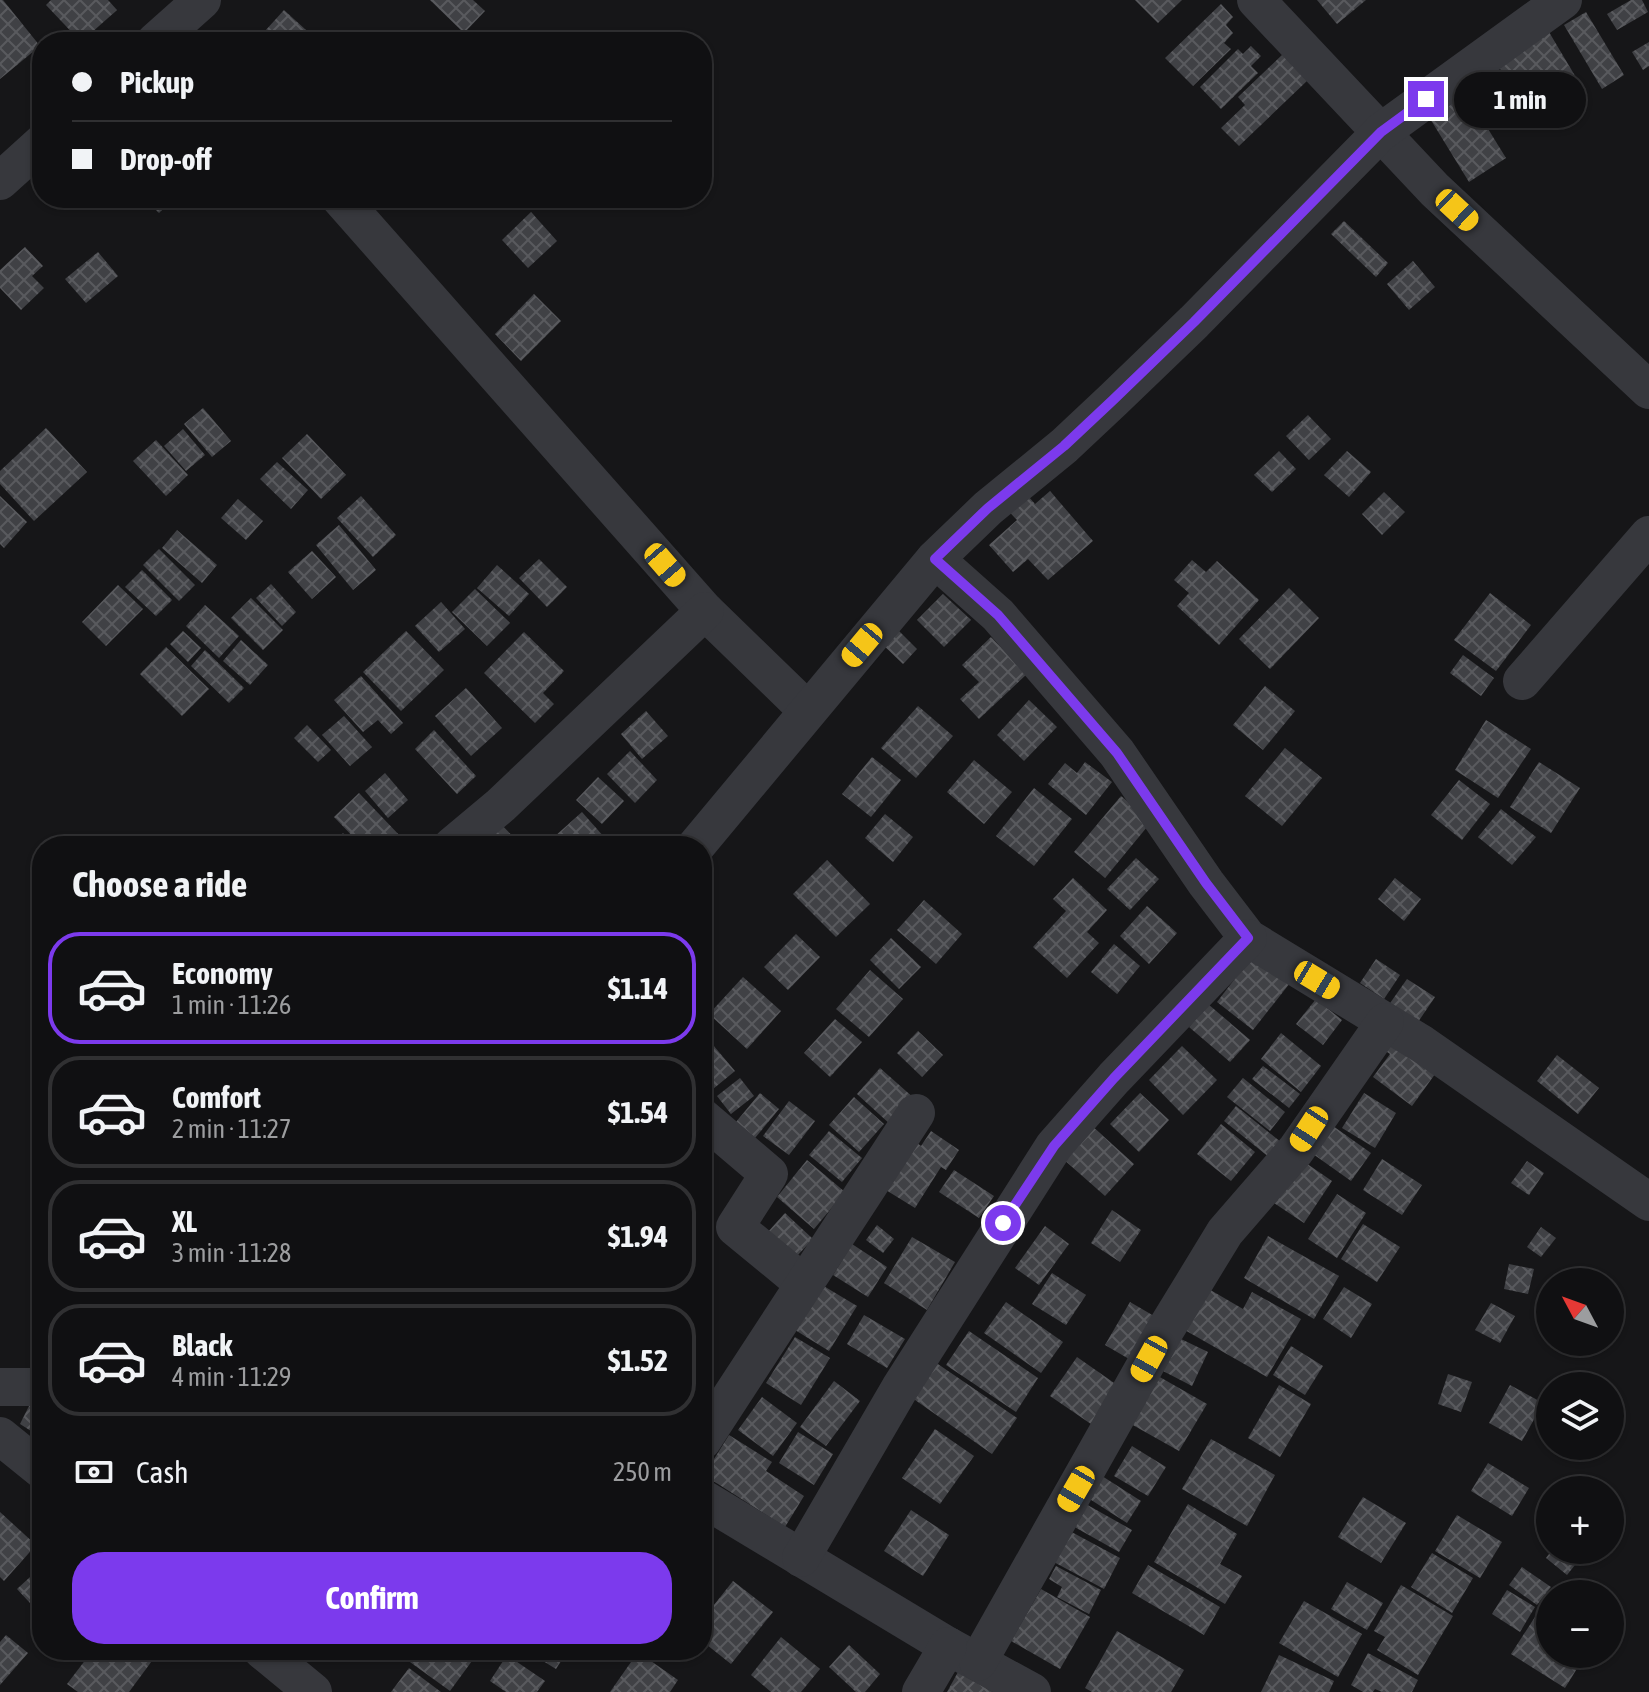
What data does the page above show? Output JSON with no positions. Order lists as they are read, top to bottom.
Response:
{
  "north": "top left",
  "page": {
    "banner": ["Pickup", "Drop-off"],
    "bubble": "1 min",
    "heading": "Choose a ride",
    "list": [
      {
        "name": "Economy",
        "note": "1 min · 11:26",
        "value": "$1.14"
      },
      {
        "name": "Comfort",
        "note": "2 min · 11:27",
        "value": "$1.54"
      },
      {
        "name": "XL",
        "note": "3 min · 11:28",
        "value": "$1.94"
      },
      {
        "name": "Black",
        "note": "4 min · 11:29",
        "value": "$1.52"
      }
    ],
    "map_buttons": ["+", "−"],
    "pay": ["Cash", "250 m"],
    "buttons": "Confirm"
  }
}
